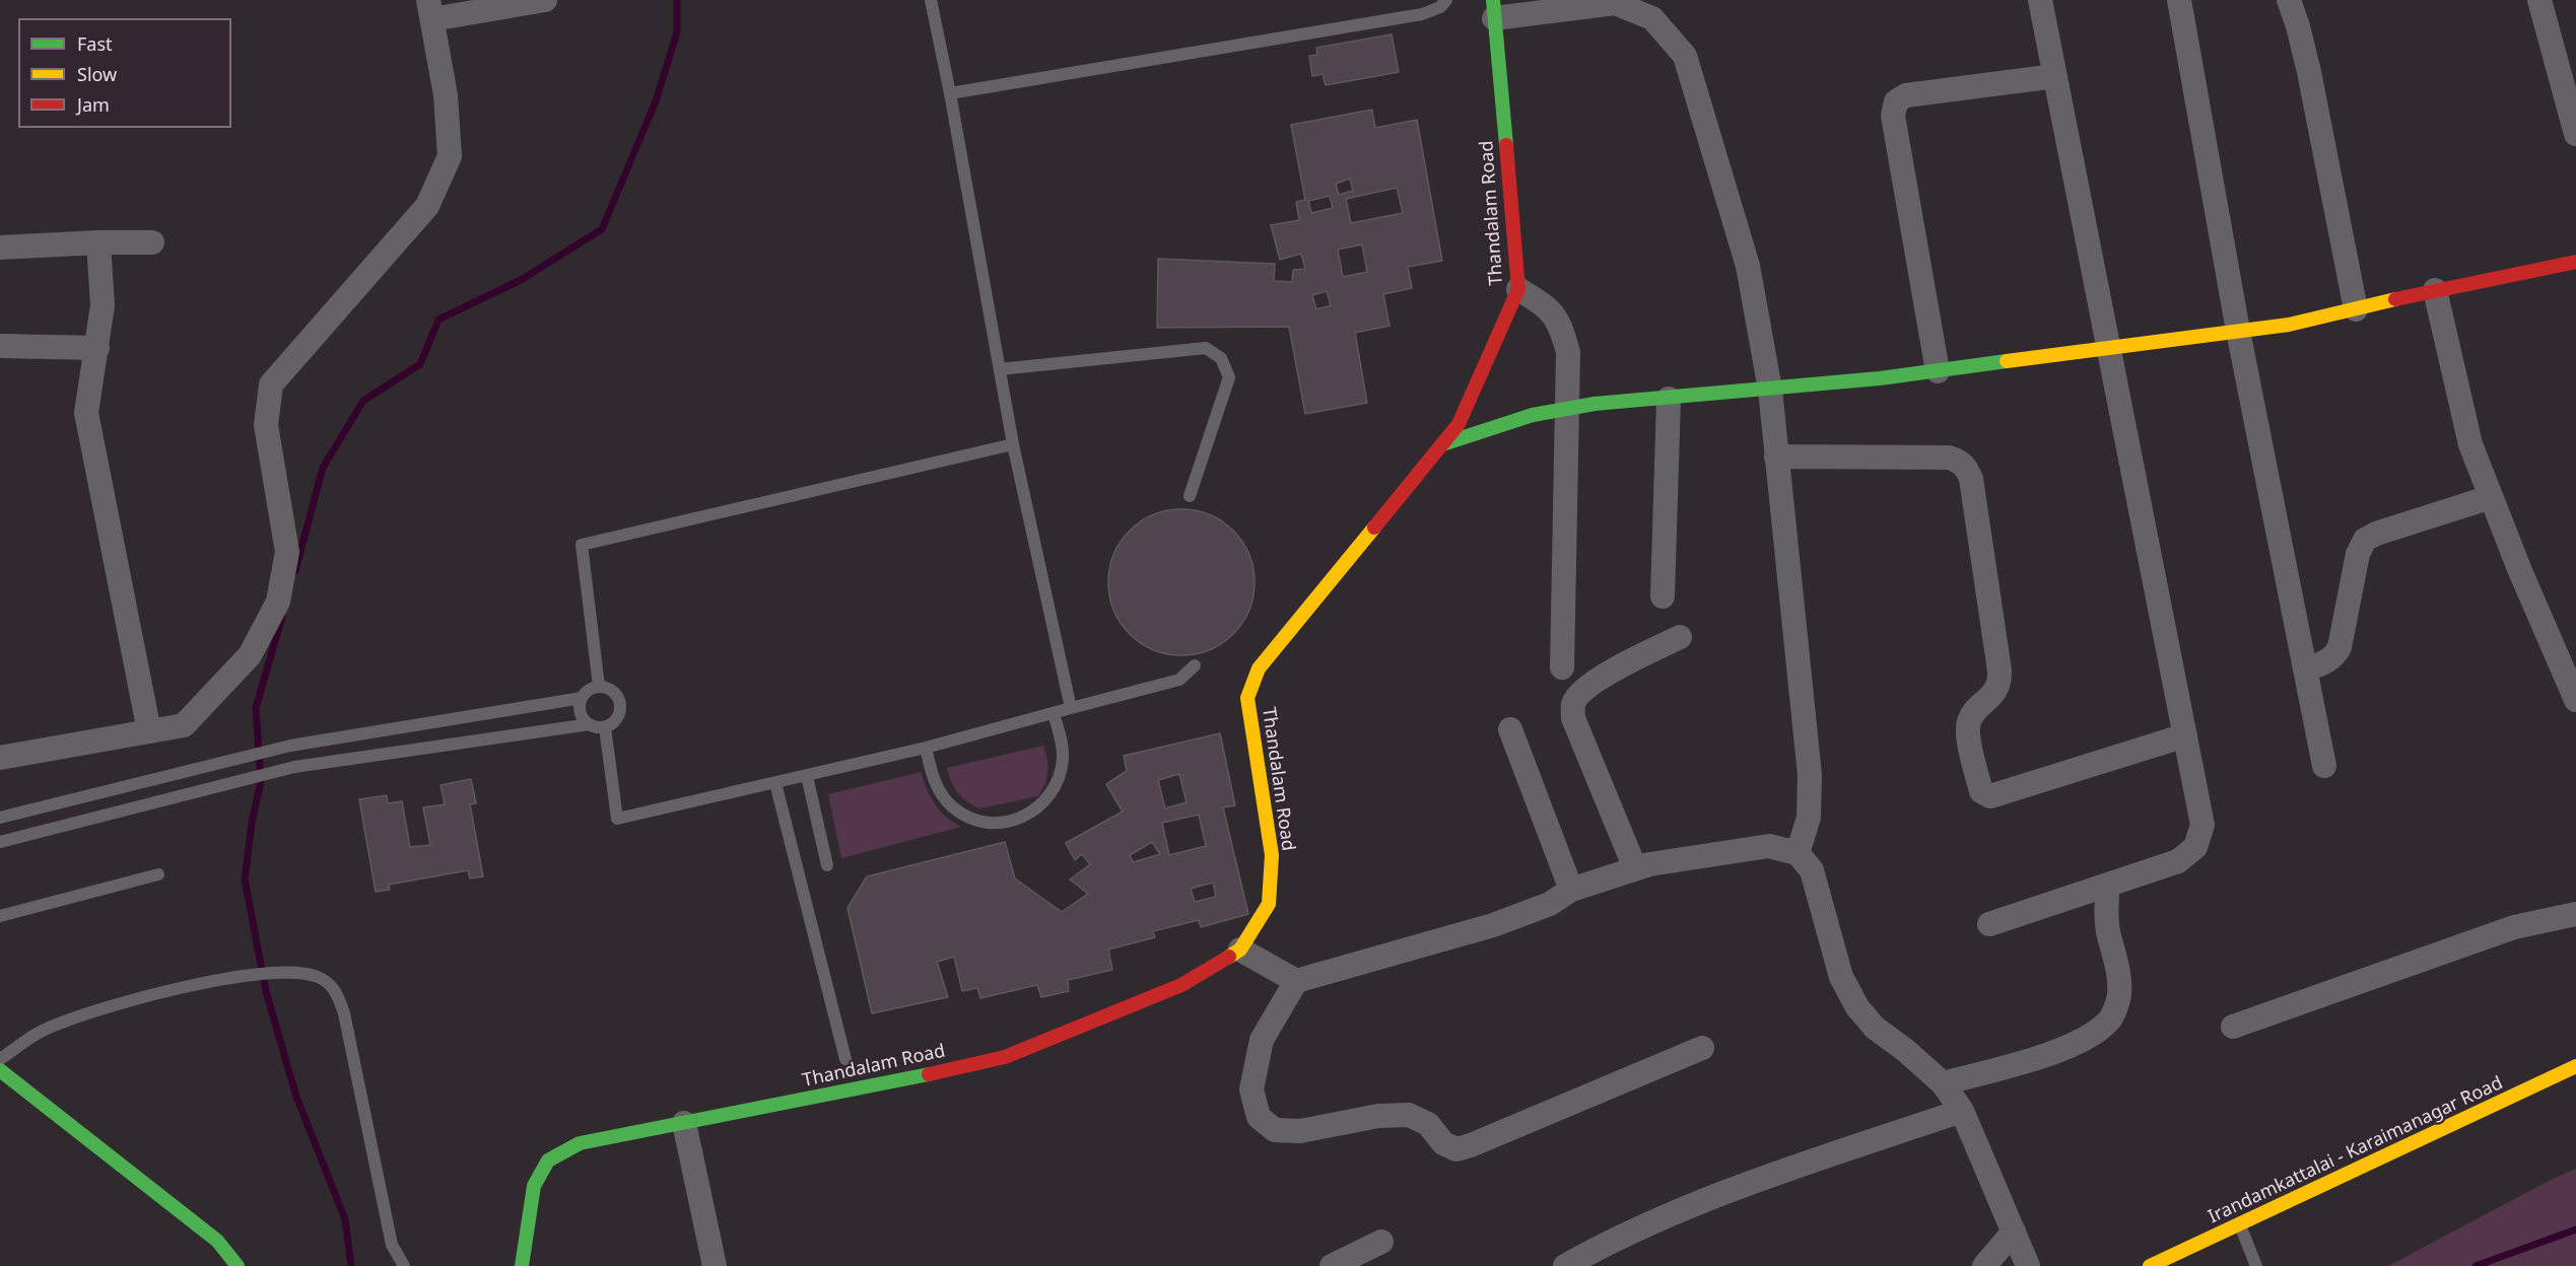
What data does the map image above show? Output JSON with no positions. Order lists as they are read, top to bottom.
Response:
{
  "streets": {
    "street": ["Thandalam Road", "Irandamkattalai - Karaimanagar Road"]
  },
  "legend": ["Fast", "Slow", "Jam"]
}
